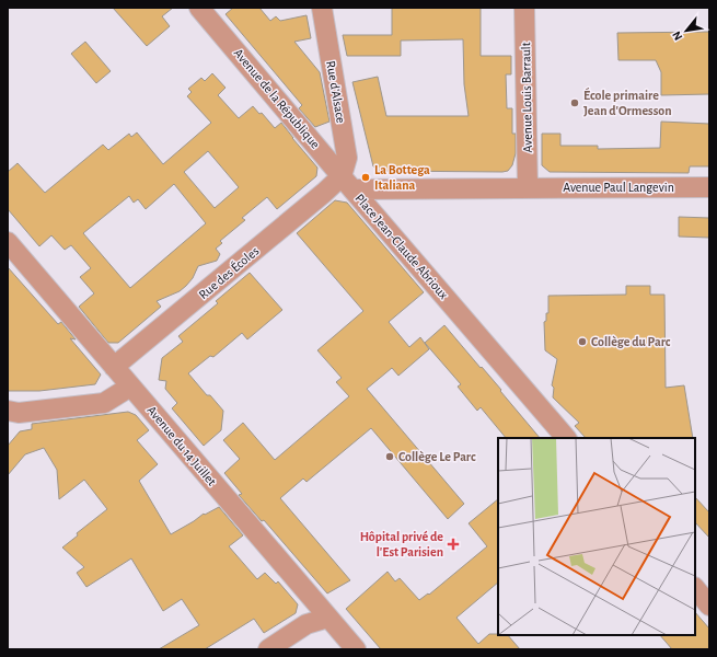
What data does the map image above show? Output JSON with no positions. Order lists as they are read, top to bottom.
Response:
{
  "streets": {
    "street": [
      "Rue d'Alsace",
      "Avenue Louis Barrault",
      "Avenue de la République",
      "Avenue Paul Langevin",
      "Place Jean-Claude Abrioux",
      "Rue des Écoles",
      "Avenue du 14 Juillet"
    ]
  },
  "crossings": [
    ["Rue d'Alsace", "Avenue de la République"],
    ["Rue d'Alsace", "Place Jean-Claude Abrioux"],
    ["Rue d'Alsace", "Rue des Écoles"],
    ["Avenue Louis Barrault", "Avenue Paul Langevin"],
    ["Avenue Louis Barrault", "Place Jean-Claude Abrioux"],
    ["Avenue de la République", "Place Jean-Claude Abrioux"],
    ["Avenue de la République", "Rue des Écoles"],
    ["Avenue Paul Langevin", "Place Jean-Claude Abrioux"],
    ["Place Jean-Claude Abrioux", "Rue des Écoles"],
    ["Rue des Écoles", "Avenue du 14 Juillet"]
  ],
  "places": {
    "other": [
      "École primaire Jean d'Ormesson",
      "La Bottega Italiana",
      "Collège du Parc",
      "Collège Le Parc"
    ],
    "health": ["Hôpital privé de l'Est Parisien"]
  },
  "north": "bottom left"
}
